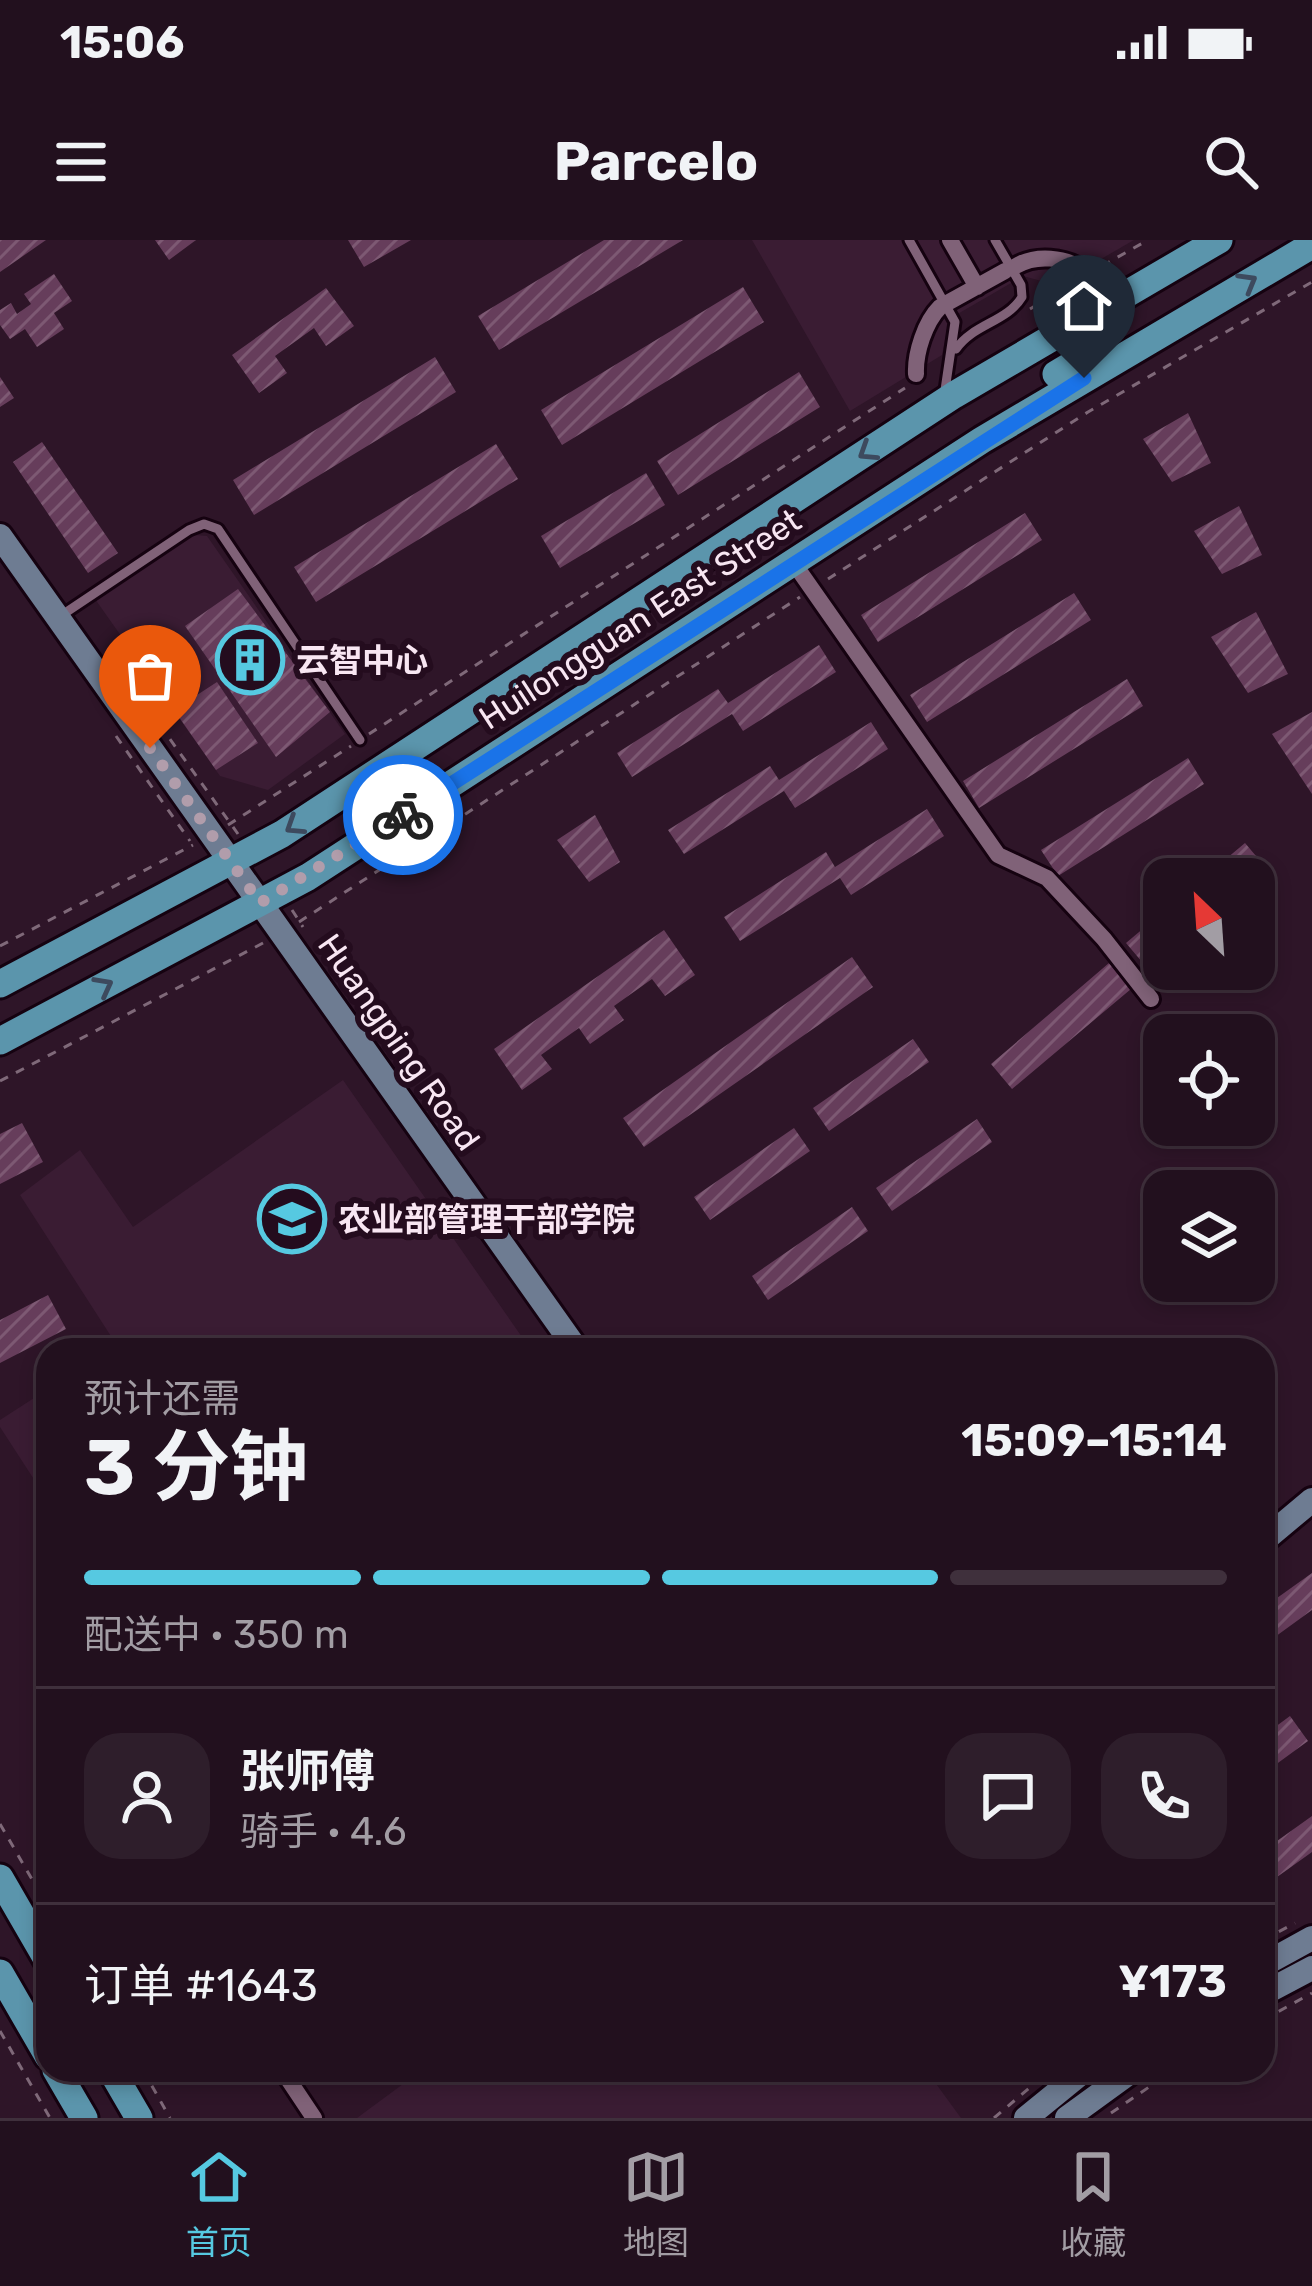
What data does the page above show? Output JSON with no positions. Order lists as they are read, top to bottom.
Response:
{
  "streets": {
    "main road": ["Huilongguan East Street", "Huangping Road"]
  },
  "crossings": [
    ["Huilongguan East Street", "Huangping Road"]
  ],
  "places": {
    "building": ["云智中心"],
    "school or university": ["农业部管理干部学院"]
  },
  "north": "top left",
  "page": {
    "status": "15:06",
    "header": "Parcelo",
    "heading": ["3 分钟", "预计还需", "15:09–15:14"],
    "panel": [
      "张师傅",
      "骑手 · 4.6",
      "订单 #1643",
      "¥173"
    ],
    "bar": "配送中 · 350 m",
    "tabs": ["首页", "地图", "收藏"]
  }
}
